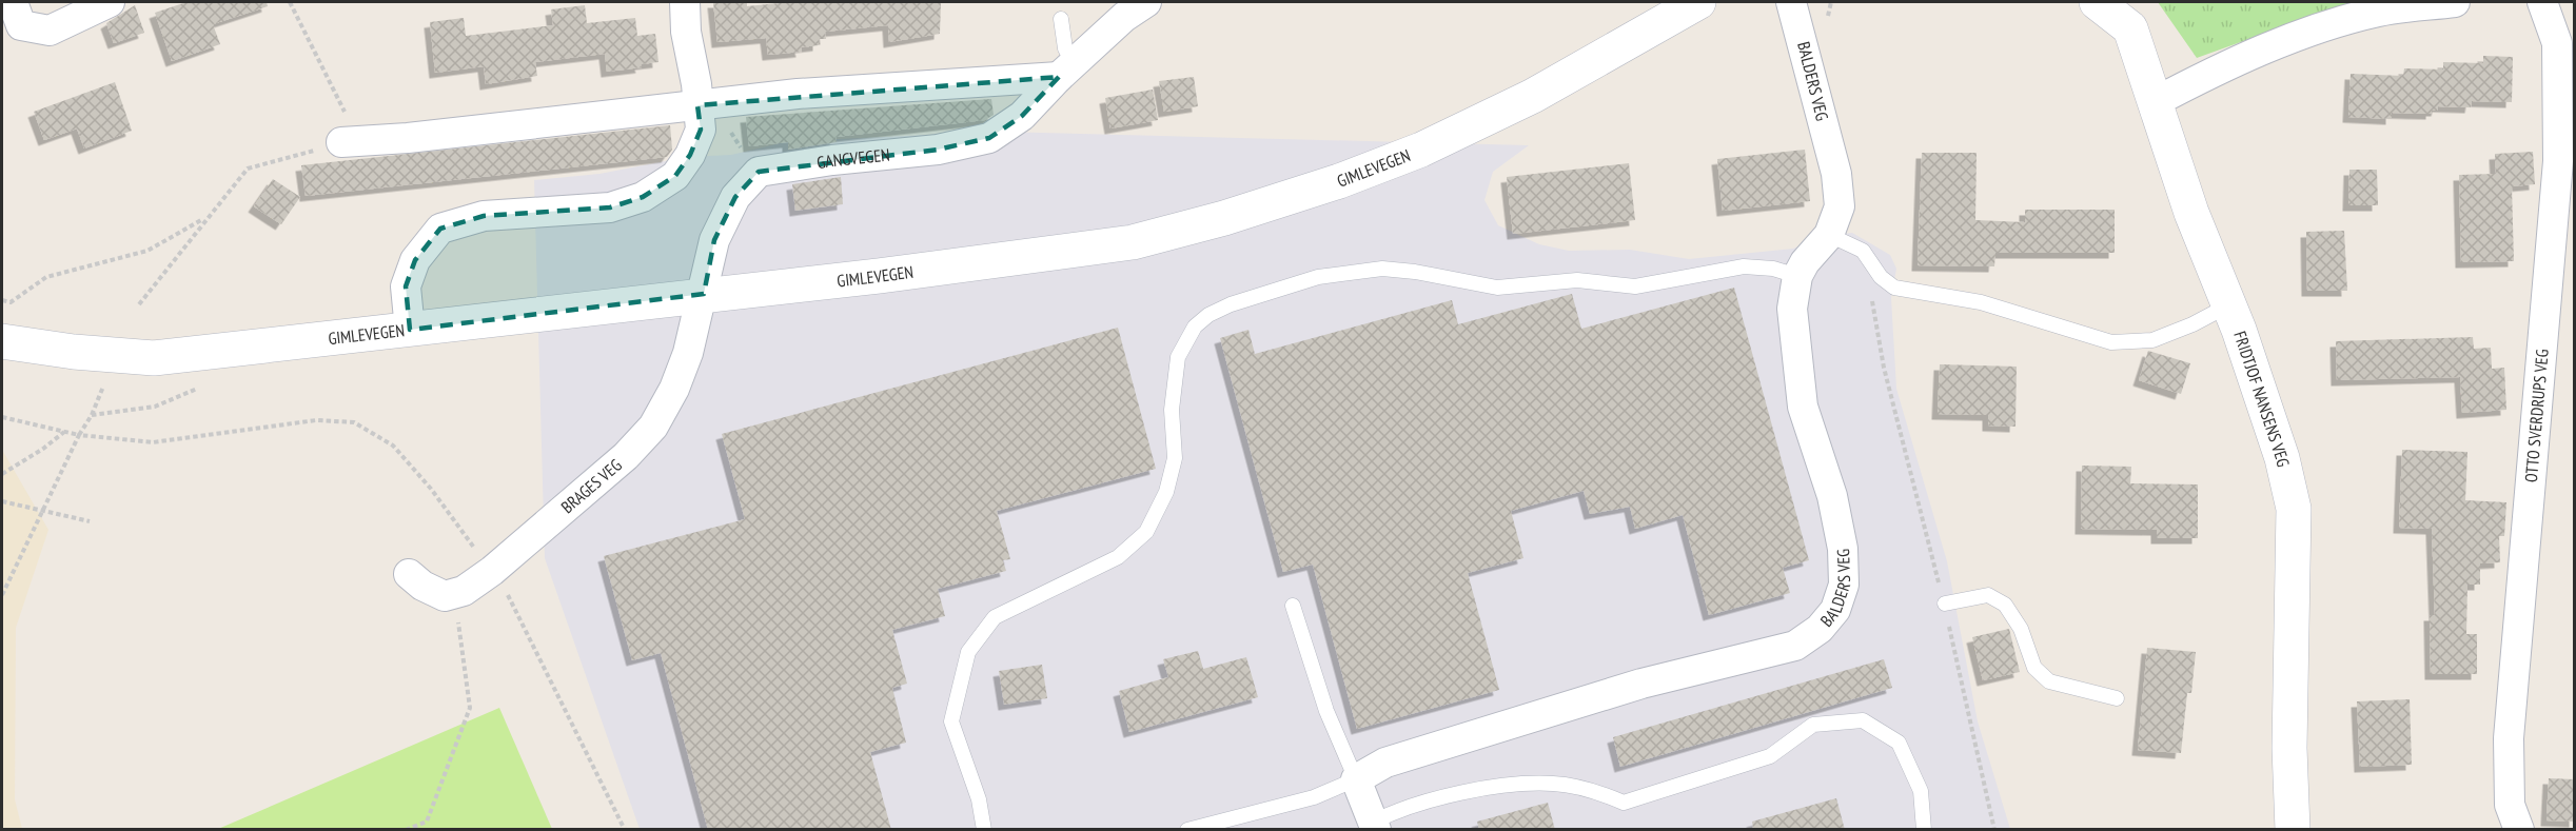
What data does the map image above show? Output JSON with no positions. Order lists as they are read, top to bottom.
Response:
{
  "streets": {
    "street": [
      "BALDERS VEG",
      "GANGVEGEN",
      "GIMLEVEGEN",
      "FRIDTJOF NANSENS VEG",
      "OTTO SVERDRUPS VEG",
      "BRAGES VEG"
    ]
  },
  "crossings": [
    ["GIMLEVEGEN", "BRAGES VEG"]
  ]
}
